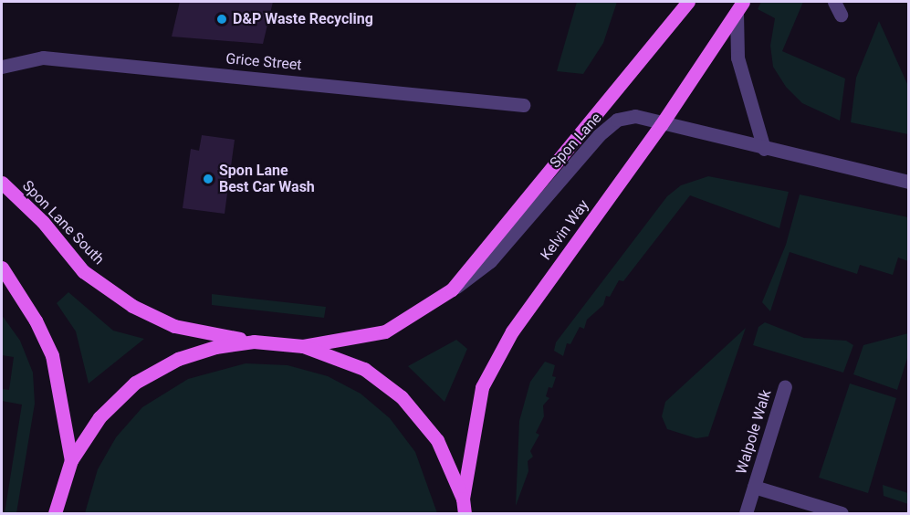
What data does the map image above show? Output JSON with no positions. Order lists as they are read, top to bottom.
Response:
{
  "streets": {
    "main road": ["Spon Lane South", "Kelvin Way"],
    "street": ["Grice Street", "Spon Lane", "Walpole Walk"]
  },
  "crossings": [
    ["Spon Lane", "Kelvin Way"]
  ],
  "places": ["D&P Waste Recycling", "Spon Lane Best Car Wash"]
}
